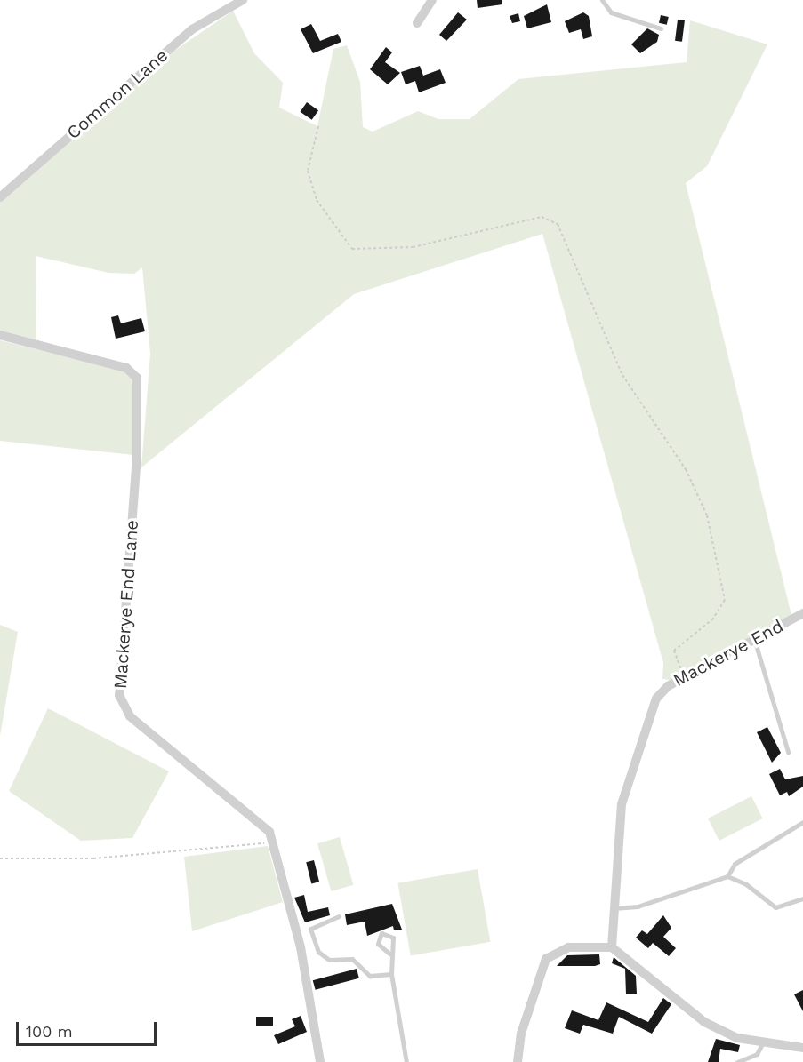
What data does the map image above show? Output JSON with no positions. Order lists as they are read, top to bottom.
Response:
{
  "streets": {
    "street": ["Common Lane", "Mackerye End Lane", "Mackerye End"]
  },
  "scale_bar": "100 m"
}
